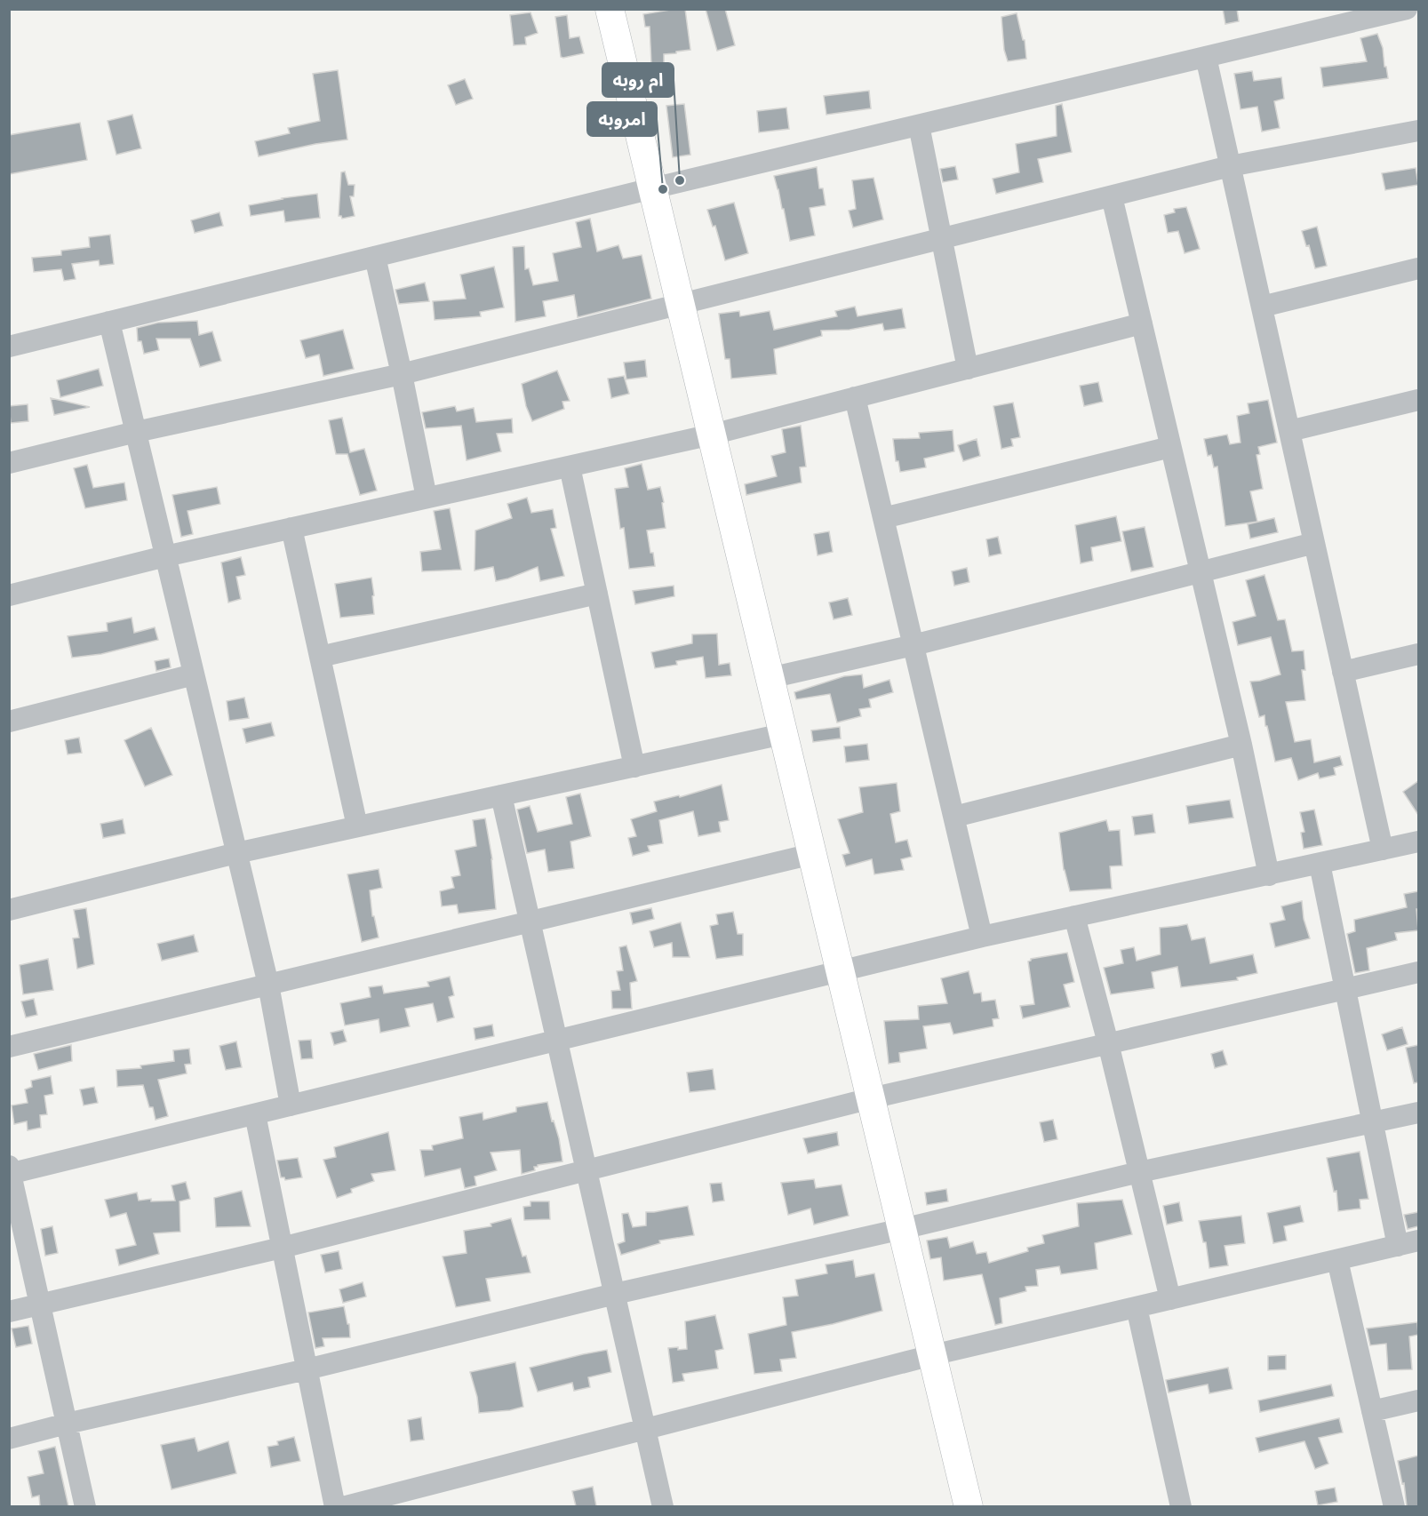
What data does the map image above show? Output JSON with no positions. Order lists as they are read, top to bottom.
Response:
{
  "places": ["ام روبه", "امروبه"]
}
